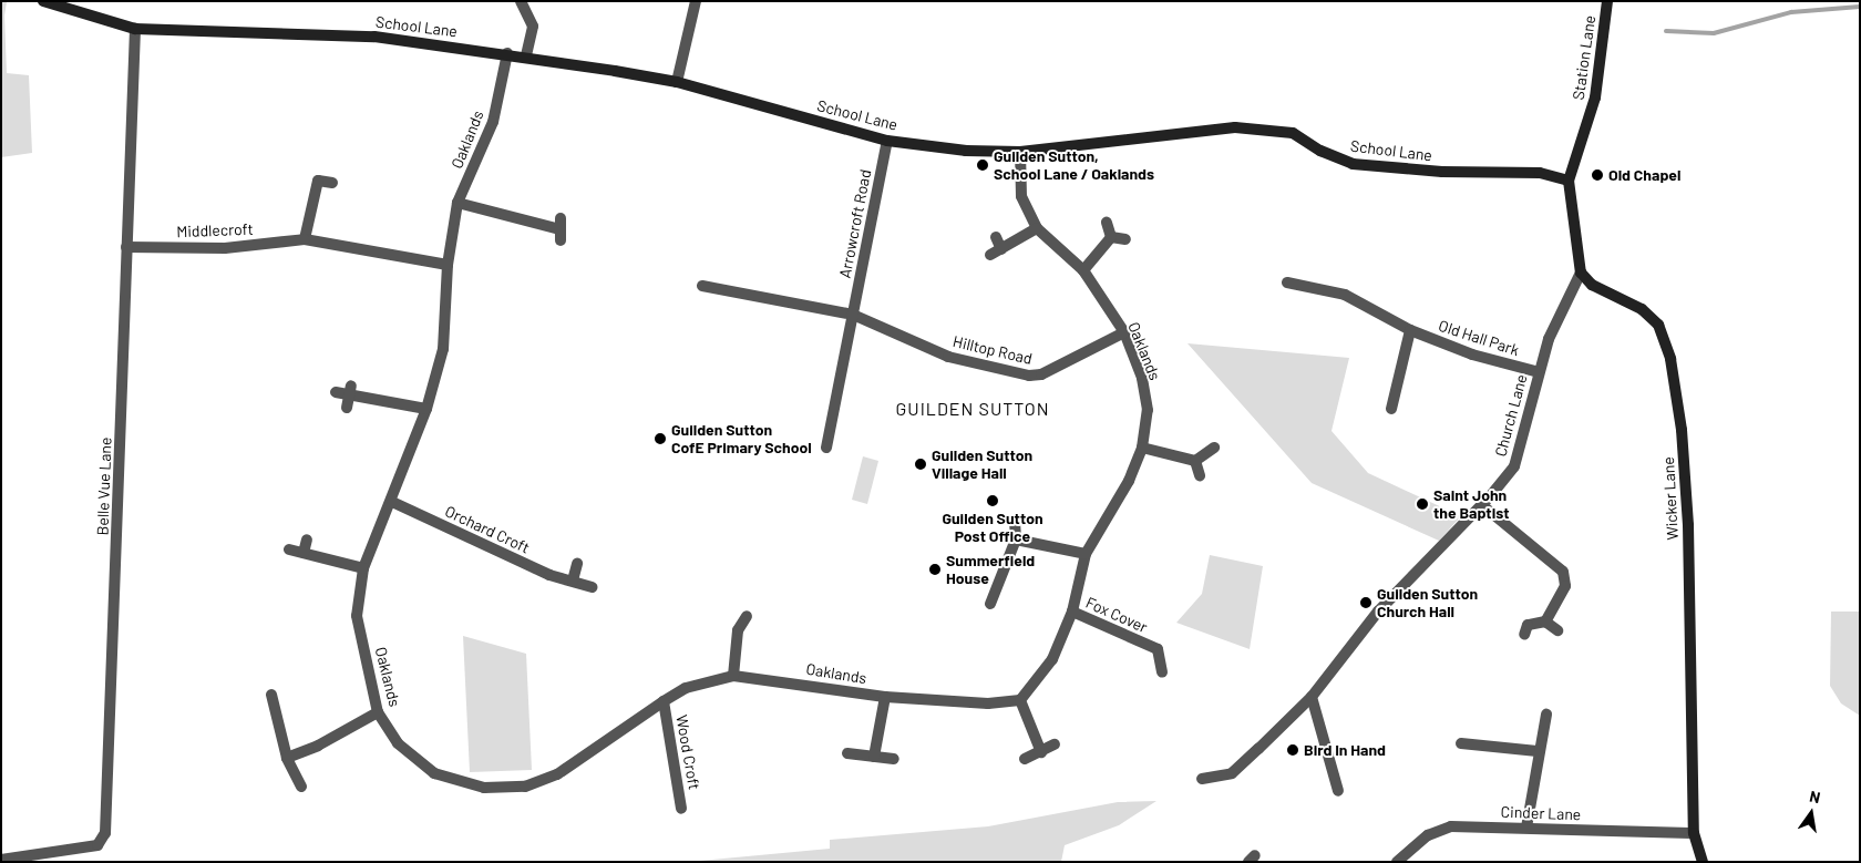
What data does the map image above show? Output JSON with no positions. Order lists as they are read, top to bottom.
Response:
{
  "streets": {
    "street": [
      "School Lane",
      "Station Lane",
      "Oaklands",
      "Arrowcroft Road",
      "Middlecroft",
      "Old Hall Park",
      "Hilltop Road",
      "Church Lane",
      "Belle Vue Lane",
      "Wicker Lane",
      "Orchard Croft",
      "Fox Cover",
      "Wood Croft",
      "Cinder Lane"
    ]
  },
  "crossings": [
    ["School Lane", "Station Lane"],
    ["School Lane", "Oaklands"],
    ["School Lane", "Arrowcroft Road"],
    ["School Lane", "Belle Vue Lane"],
    ["Oaklands", "Middlecroft"],
    ["Oaklands", "Hilltop Road"],
    ["Oaklands", "Orchard Croft"],
    ["Oaklands", "Fox Cover"],
    ["Oaklands", "Wood Croft"],
    ["Arrowcroft Road", "Hilltop Road"],
    ["Middlecroft", "Belle Vue Lane"],
    ["Old Hall Park", "Church Lane"],
    ["Church Lane", "Wicker Lane"],
    ["Wicker Lane", "Cinder Lane"]
  ],
  "districts": ["GUILDEN SUTTON"],
  "places": [
    "Guilden Sutton, School Lane / Oaklands",
    "Old Chapel",
    "Guilden Sutton CofE Primary School",
    "Guilden Sutton Village Hall",
    "Guilden Sutton Post Office",
    "Saint John the Baptist",
    "Summerfield House",
    "Guilden Sutton Church Hall",
    "Bird In Hand"
  ],
  "north": "top"
}
